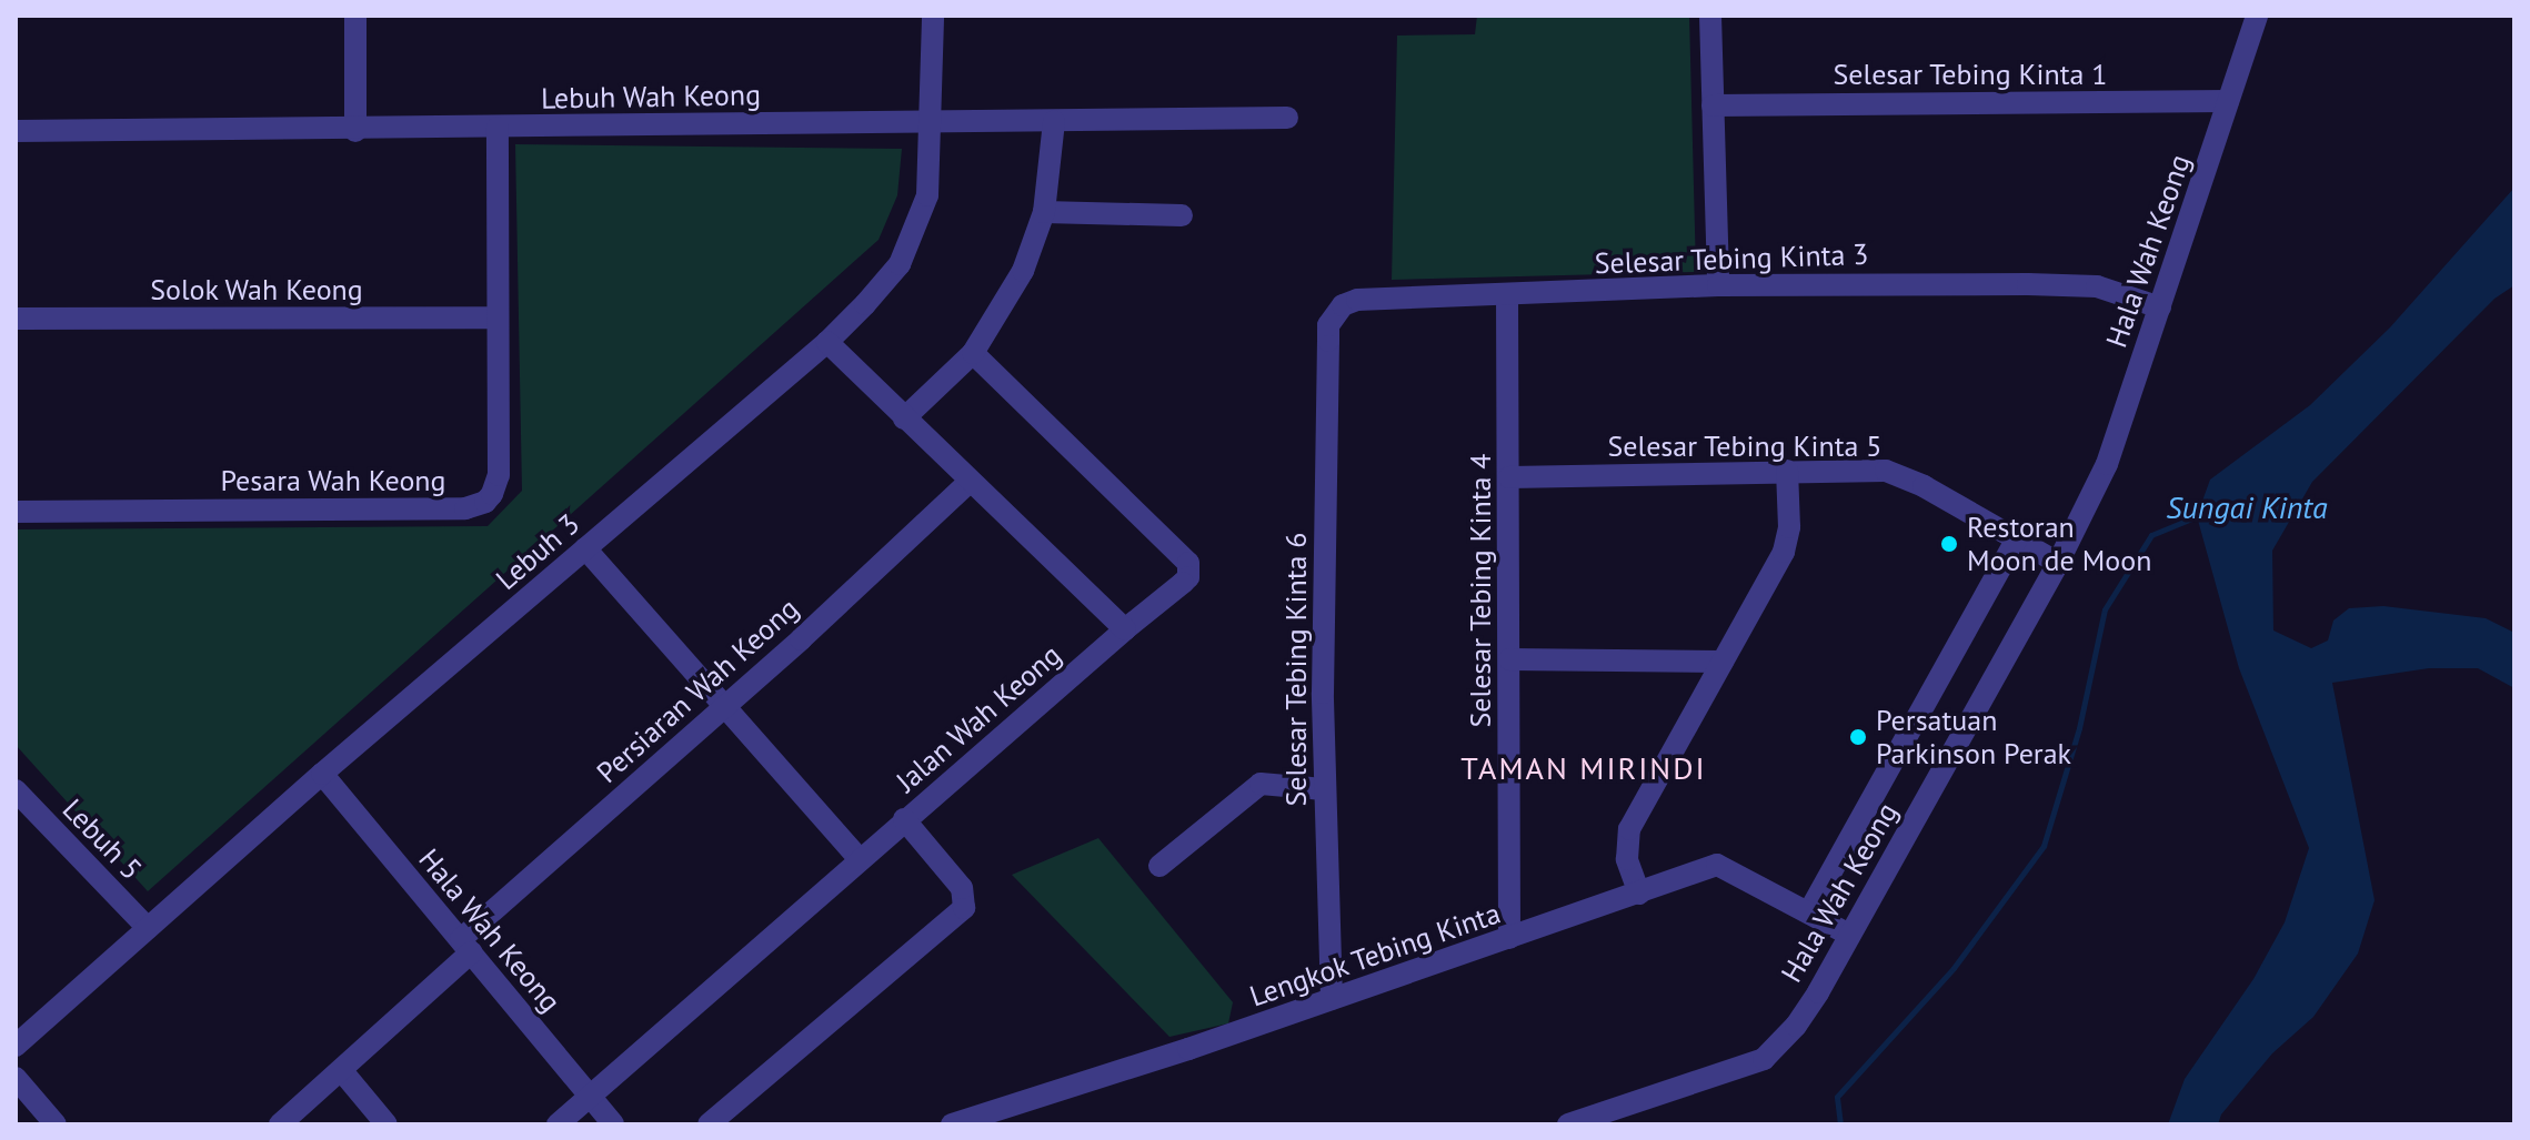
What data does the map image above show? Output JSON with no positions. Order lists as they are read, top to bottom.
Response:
{
  "streets": {
    "street": [
      "Selesar Tebing Kinta 1",
      "Lebuh Wah Keong",
      "Hala Wah Keong",
      "Selesar Tebing Kinta 3",
      "Solok Wah Keong",
      "Selesar Tebing Kinta 5",
      "Pesara Wah Keong",
      "Lebuh 3",
      "Selesar Tebing Kinta 4",
      "Selesar Tebing Kinta 6",
      "Persiaran Wah Keong",
      "Jalan Wah Keong",
      "Lebuh 5",
      "Lengkok Tebing Kinta"
    ]
  },
  "crossings": [
    ["Selesar Tebing Kinta 1", "Hala Wah Keong"],
    ["Lebuh Wah Keong", "Pesara Wah Keong"],
    ["Lebuh Wah Keong", "Lebuh 3"],
    ["Hala Wah Keong", "Selesar Tebing Kinta 3"],
    ["Hala Wah Keong", "Selesar Tebing Kinta 5"],
    ["Hala Wah Keong", "Lebuh 3"],
    ["Hala Wah Keong", "Persiaran Wah Keong"],
    ["Hala Wah Keong", "Jalan Wah Keong"],
    ["Hala Wah Keong", "Lengkok Tebing Kinta"],
    ["Selesar Tebing Kinta 3", "Selesar Tebing Kinta 4"],
    ["Selesar Tebing Kinta 3", "Selesar Tebing Kinta 6"],
    ["Solok Wah Keong", "Pesara Wah Keong"],
    ["Selesar Tebing Kinta 5", "Selesar Tebing Kinta 4"],
    ["Lebuh 3", "Lebuh 5"],
    ["Selesar Tebing Kinta 4", "Lengkok Tebing Kinta"],
    ["Selesar Tebing Kinta 6", "Lengkok Tebing Kinta"]
  ],
  "districts": ["TAMAN MIRINDI"],
  "water": ["Sungai Kinta"],
  "places": ["Restoran Moon de Moon", "Persatuan Parkinson Perak"]
}
